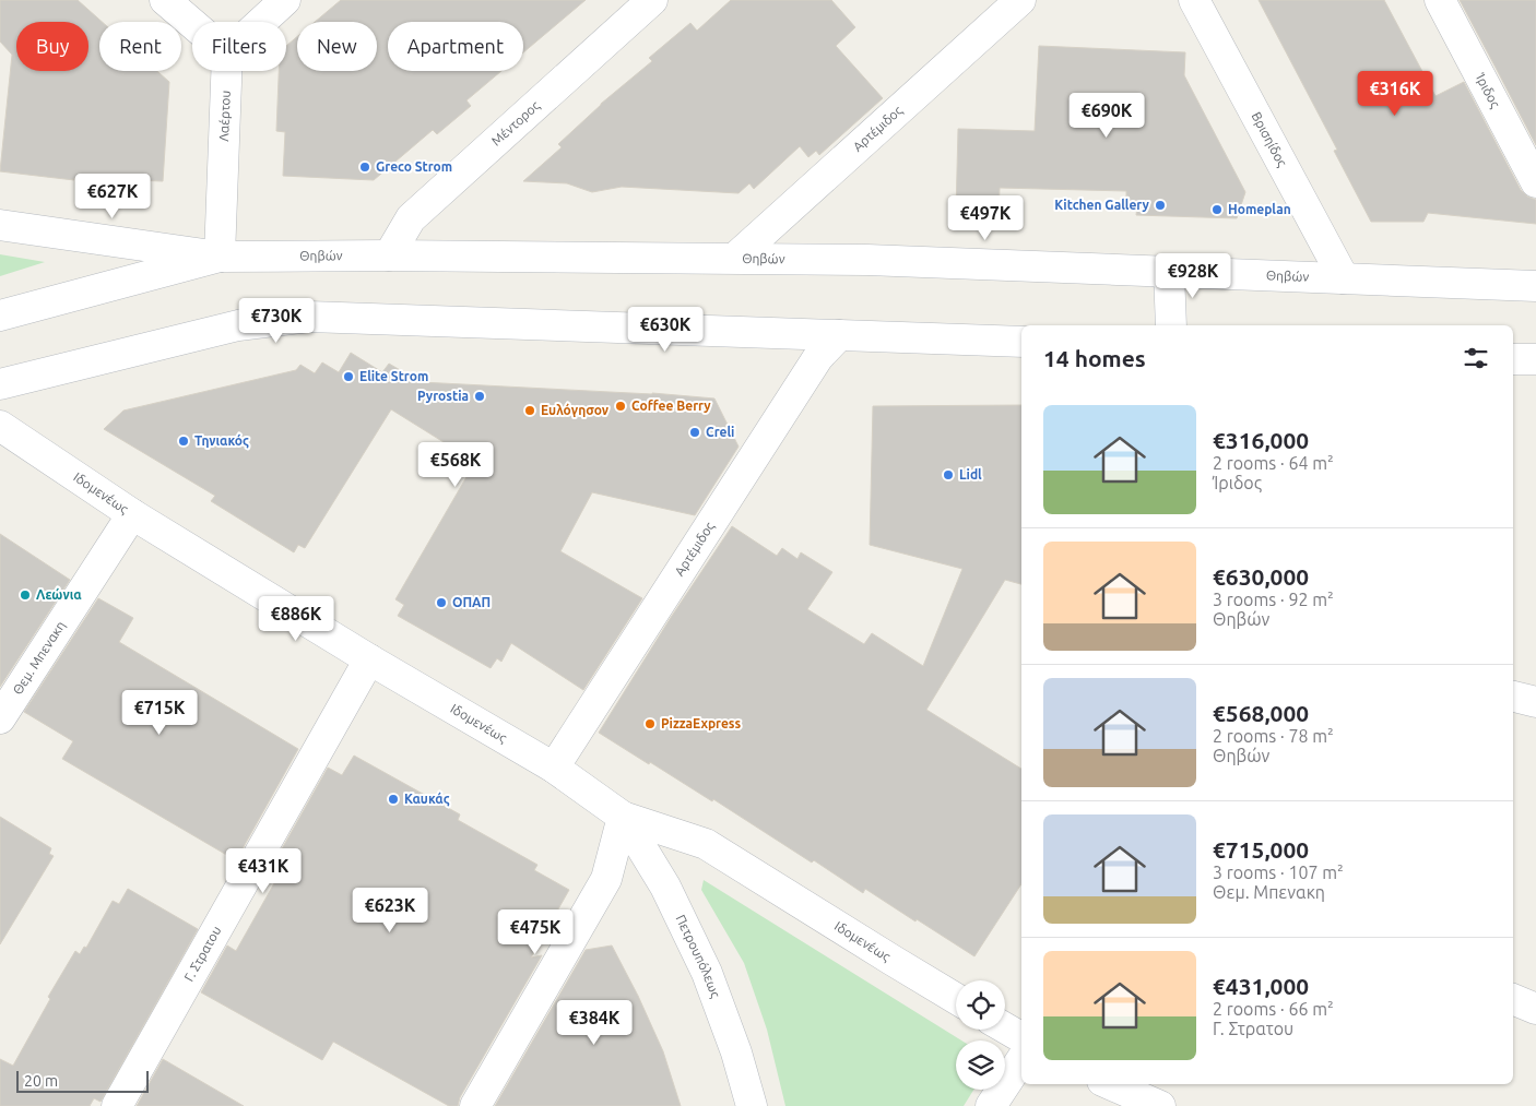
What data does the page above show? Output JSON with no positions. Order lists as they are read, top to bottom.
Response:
{
  "streets": {
    "main road": [
      "Ίριδος",
      "Λαέρτου",
      "Μέντορος",
      "Αρτέμιδος",
      "Βρισηίδος",
      "Θηβών",
      "Ιδομενέως",
      "Θεμ. Μπενακη",
      "Γ. Στρατου",
      "Πετρουπόλεως"
    ]
  },
  "crossings": [
    ["Λαέρτου", "Θηβών"],
    ["Μέντορος", "Θηβών"],
    ["Αρτέμιδος", "Θηβών"],
    ["Αρτέμιδος", "Ιδομενέως"],
    ["Βρισηίδος", "Θηβών"],
    ["Ιδομενέως", "Θεμ. Μπενακη"],
    ["Ιδομενέως", "Γ. Στρατου"],
    ["Ιδομενέως", "Πετρουπόλεως"]
  ],
  "places": [
    "Greco Strom",
    "Kitchen Gallery",
    "Homeplan",
    "Elite Strom",
    "Pyrostia",
    "Coffee Berry",
    "Ευλόγησον",
    "Creli",
    "Τηνιακός",
    "Lidl",
    "Λεώνια",
    "ΟΠΑΠ",
    "PizzaExpress",
    "Καυκάς"
  ],
  "scale_bar": "20 m",
  "page": {
    "chip": [
      "Buy",
      "Rent",
      "Filters",
      "New",
      "Apartment"
    ],
    "price": [
      "€316K",
      "€690K",
      "€627K",
      "€497K",
      "€928K",
      "€730K",
      "€630K",
      "€568K",
      "€886K",
      "€715K",
      "€431K",
      "€623K",
      "€475K",
      "€384K"
    ],
    "heading": "14 homes",
    "list": [
      {
        "name": "€316,000",
        "note": "2 rooms · 64 m² · Ίριδος"
      },
      {
        "name": "€630,000",
        "note": "3 rooms · 92 m² · Θηβών"
      },
      {
        "name": "€568,000",
        "note": "2 rooms · 78 m² · Θηβών"
      },
      {
        "name": "€715,000",
        "note": "3 rooms · 107 m² · Θεμ. Μπενακη"
      },
      {
        "name": "€431,000",
        "note": "2 rooms · 66 m² · Γ. Στρατου"
      }
    ],
    "scale": "20 m"
  }
}
